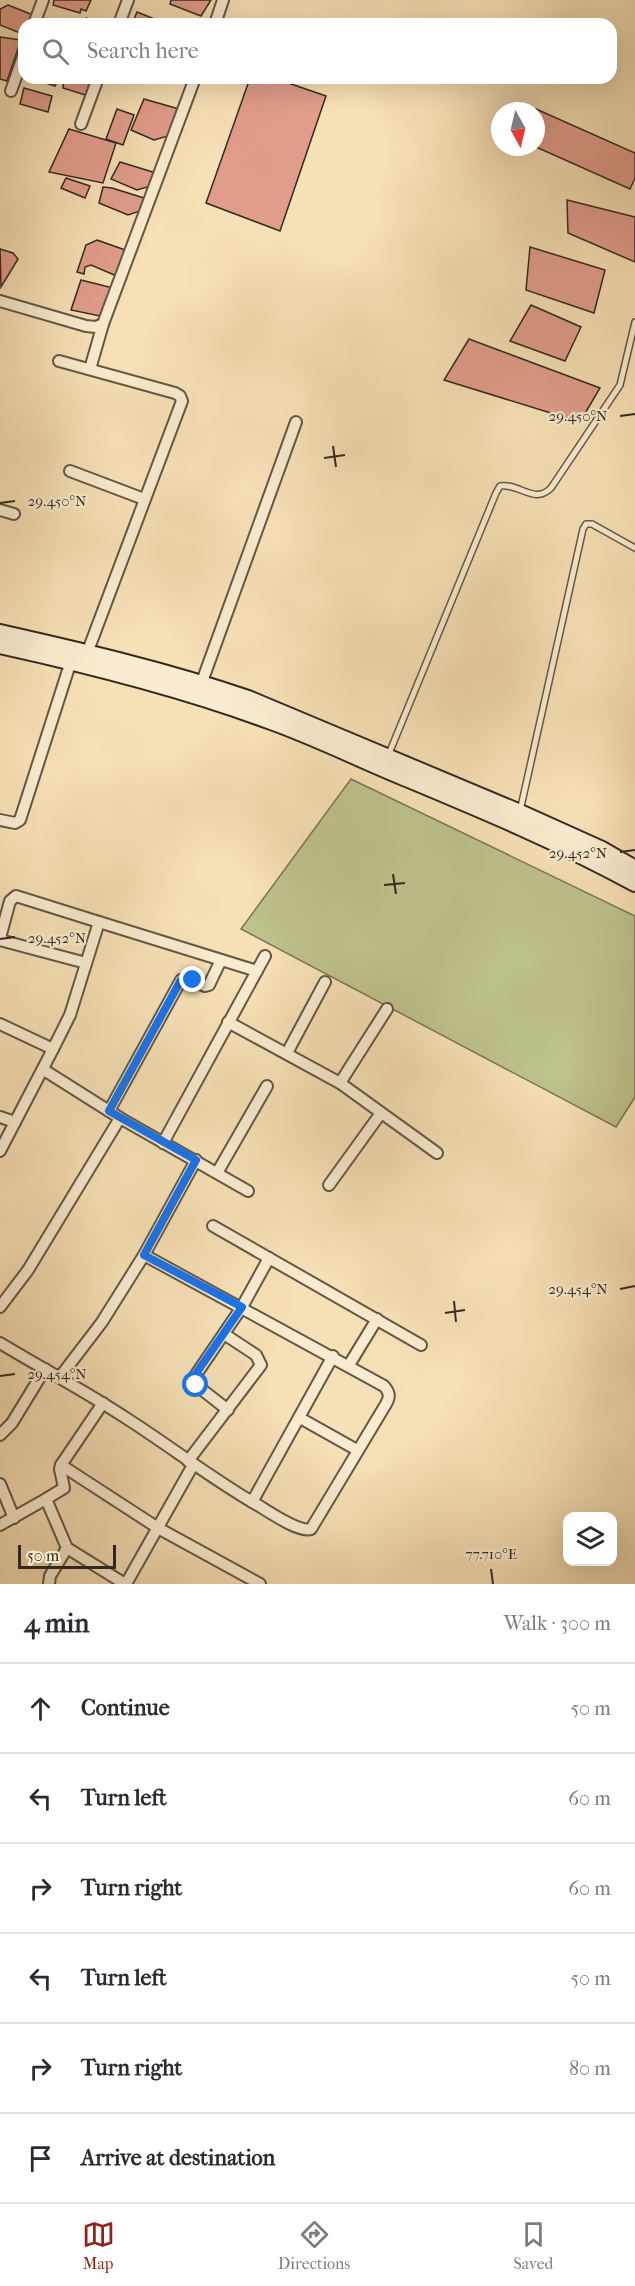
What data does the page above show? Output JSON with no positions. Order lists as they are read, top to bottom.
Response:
{
  "scale_bar": "50 m",
  "north": "bottom",
  "page": {
    "search": "Search here",
    "scale": "50 m",
    "heading": ["4 min", "Walk · 300 m"],
    "list": [
      ["Continue", "50 m"],
      ["Turn left", "60 m"],
      ["Turn right", "60 m"],
      ["Turn left", "50 m"],
      ["Turn right", "80 m"],
      "Arrive at destination"
    ],
    "nav": ["Map", "Directions", "Saved"]
  },
  "coordinates": [
    "29.450°N",
    "29.452°N",
    "29.454°N",
    "77.710°E"
  ]
}
